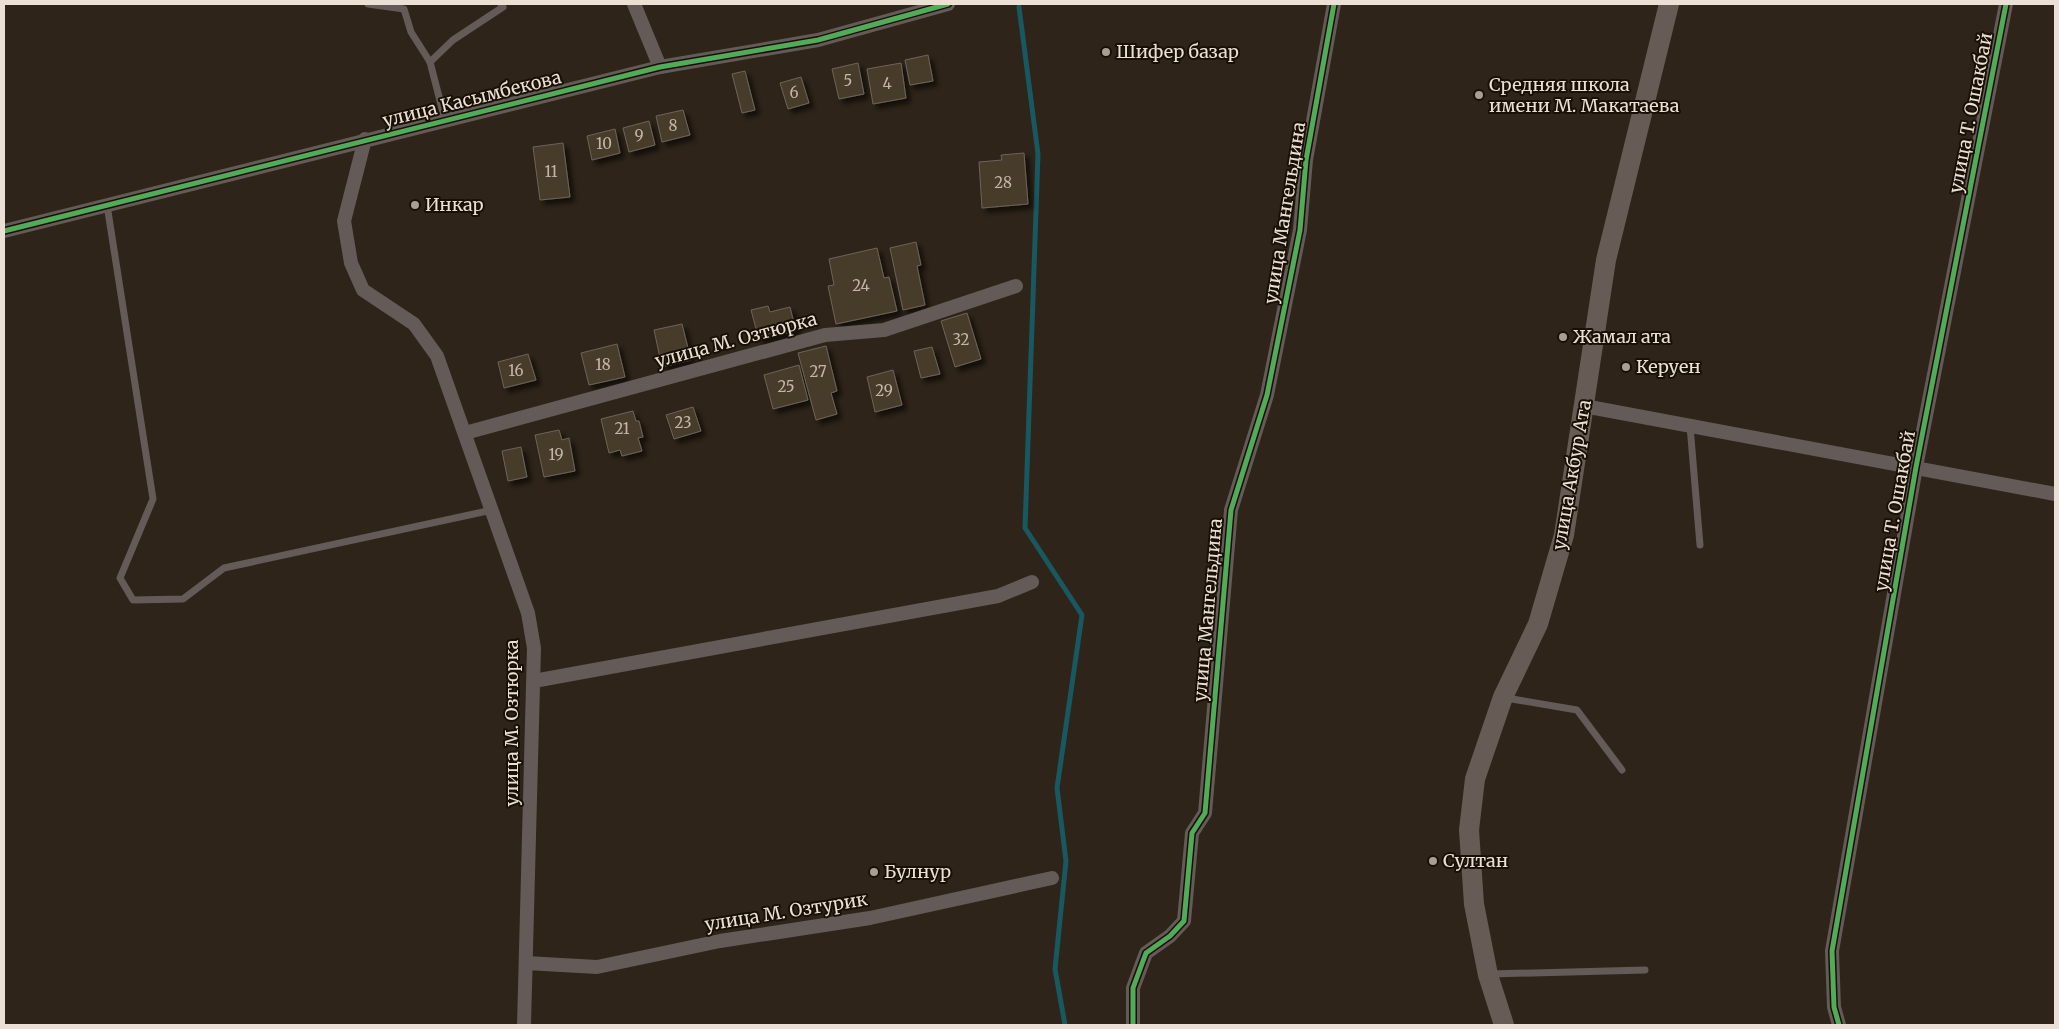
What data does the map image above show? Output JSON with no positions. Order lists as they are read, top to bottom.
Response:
{
  "streets": {
    "main road": ["улица Акбур Ата"],
    "street": [
      "улица Касымбекова",
      "улица Т. Ошакбай",
      "улица Мангельдина",
      "улица М. Озтюрка",
      "улица М. Озтурик"
    ]
  },
  "crossings": [
    ["улица Касымбекова", "улица М. Озтюрка"],
    ["улица Т. Ошакбай", "улица Акбур Ата"],
    ["улица М. Озтюрка", "улица М. Озтурик"]
  ],
  "places": [
    "Шифер базар",
    "Средняя школа имени М. Макатаева",
    "Инкар",
    "Жамал ата",
    "Керуен",
    "Султан",
    "Булнур"
  ],
  "house_numbers": [
    "5",
    "4",
    "6",
    "8",
    "9",
    "10",
    "11",
    "28",
    "24",
    "32",
    "18",
    "16",
    "27",
    "25",
    "29",
    "23",
    "21",
    "19"
  ]
}
